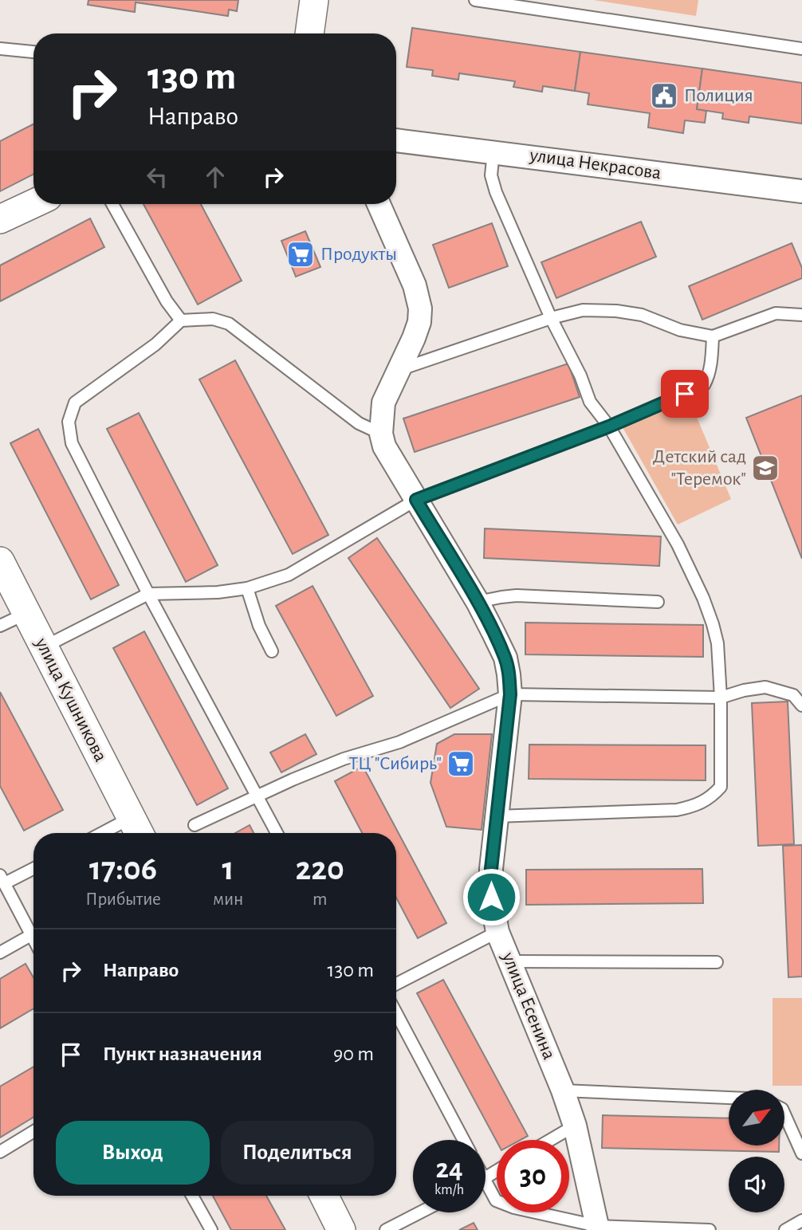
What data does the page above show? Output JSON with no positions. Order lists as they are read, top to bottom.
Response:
{
  "streets": {
    "street": ["улица Некрасова", "улица Кушникова", "улица Есенина"]
  },
  "places": {
    "public building": ["Полиция"],
    "supermarket": ["Продукты", "ТЦ \"Сибирь\""],
    "school or university": ["Детский сад \"Теремок\""]
  },
  "north": "top right",
  "page": {
    "turn": ["130 m", "Направо"],
    "eta": [
      "17:06",
      "Прибытие",
      "1",
      "мин",
      "220",
      "m"
    ],
    "list": [
      {
        "name": "Направо",
        "value": "130 m"
      },
      {
        "name": "Пункт назначения",
        "value": "90 m"
      }
    ],
    "buttons": ["Выход", "Поделиться"],
    "speed": "24 km/h",
    "limit": "30"
  }
}
